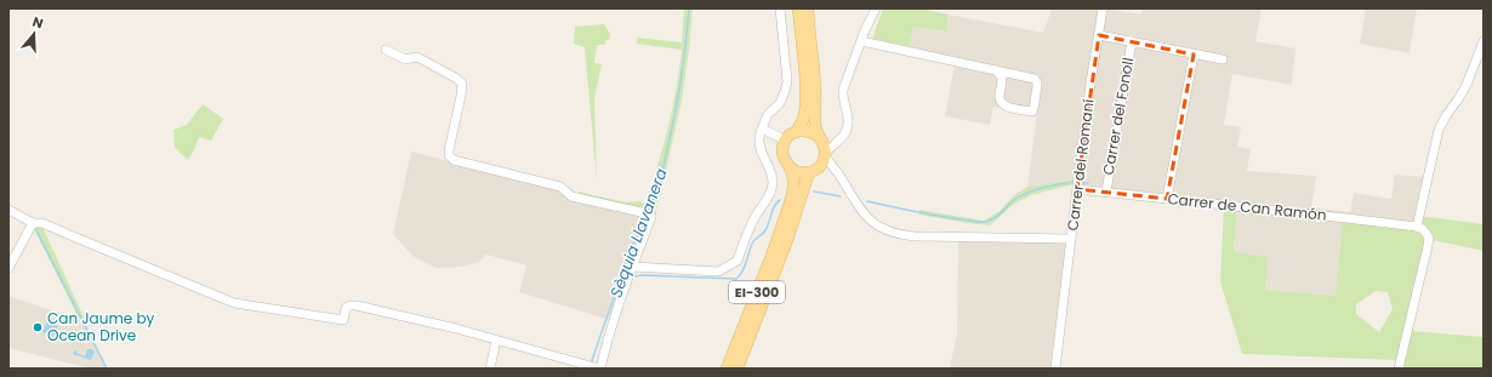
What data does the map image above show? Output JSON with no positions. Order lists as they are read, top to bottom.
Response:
{
  "streets": {
    "main road": ["EI-300"],
    "street": ["Carrer del Fonoll", "Carrer del Romaní", "Carrer de Can Ramón"]
  },
  "crossings": [
    ["Carrer del Fonoll", "Carrer de Can Ramón"],
    ["Carrer del Romaní", "Carrer de Can Ramón"]
  ],
  "water": ["Sèquia Llavanera"],
  "places": ["Can Jaume by Ocean Drive"],
  "north": "top"
}
